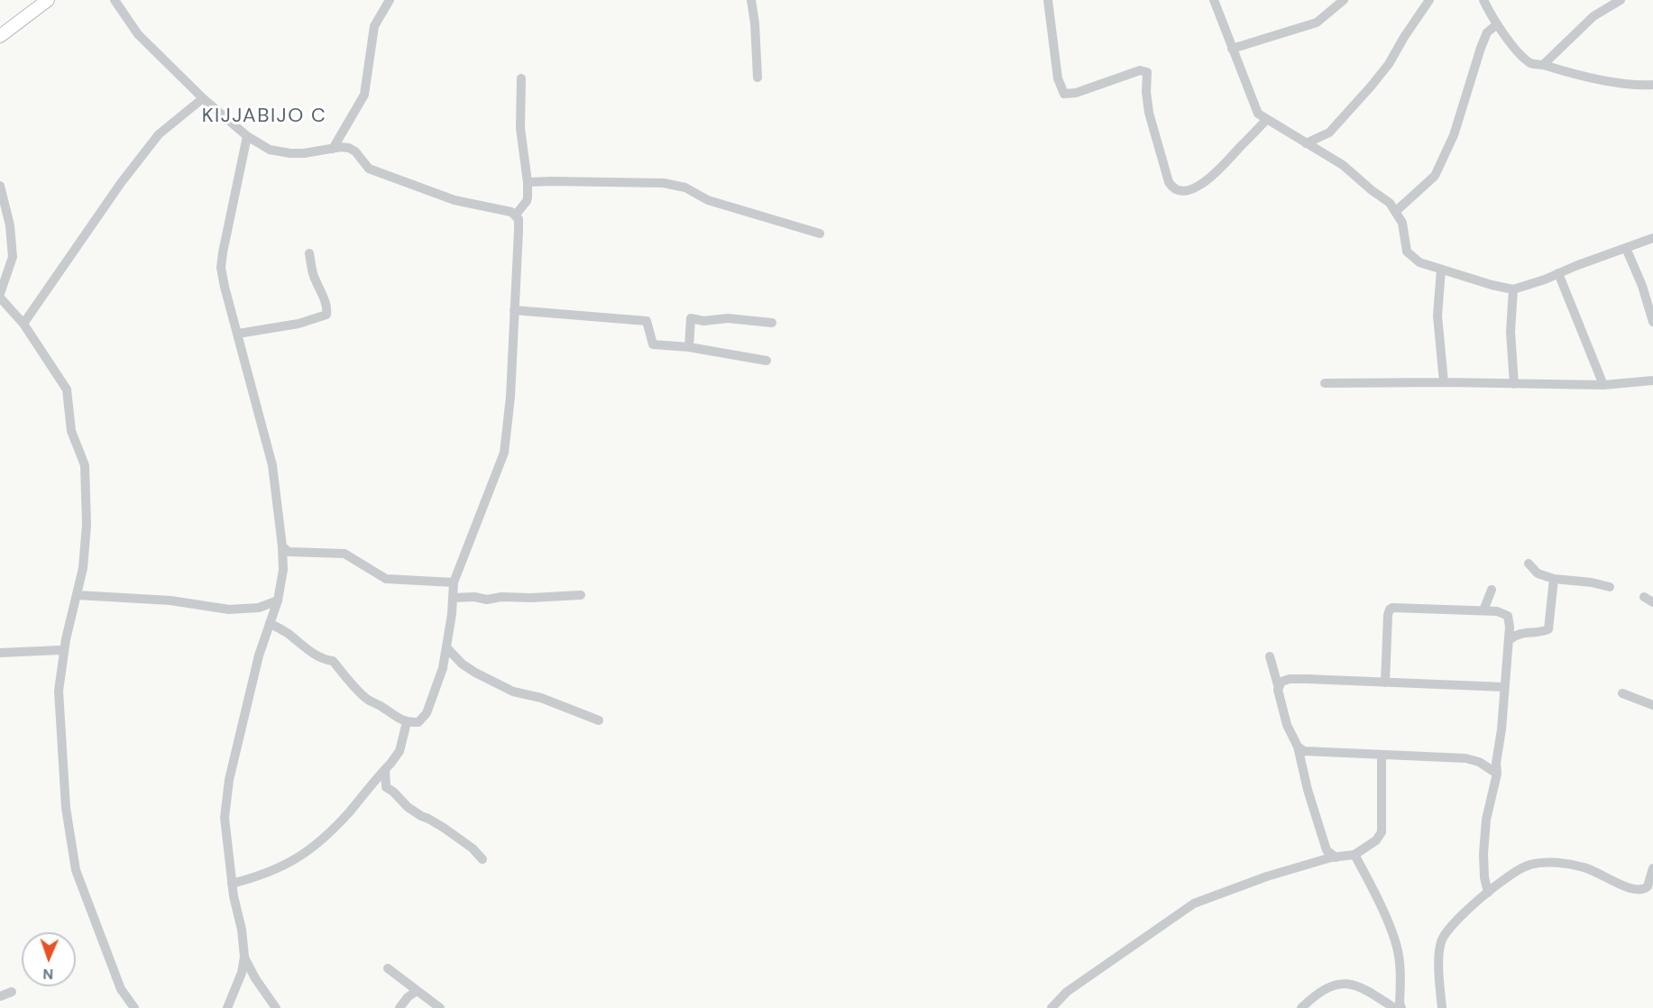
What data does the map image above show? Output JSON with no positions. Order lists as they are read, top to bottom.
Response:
{
  "districts": ["KIJJABIJO C"],
  "north": "bottom"
}
